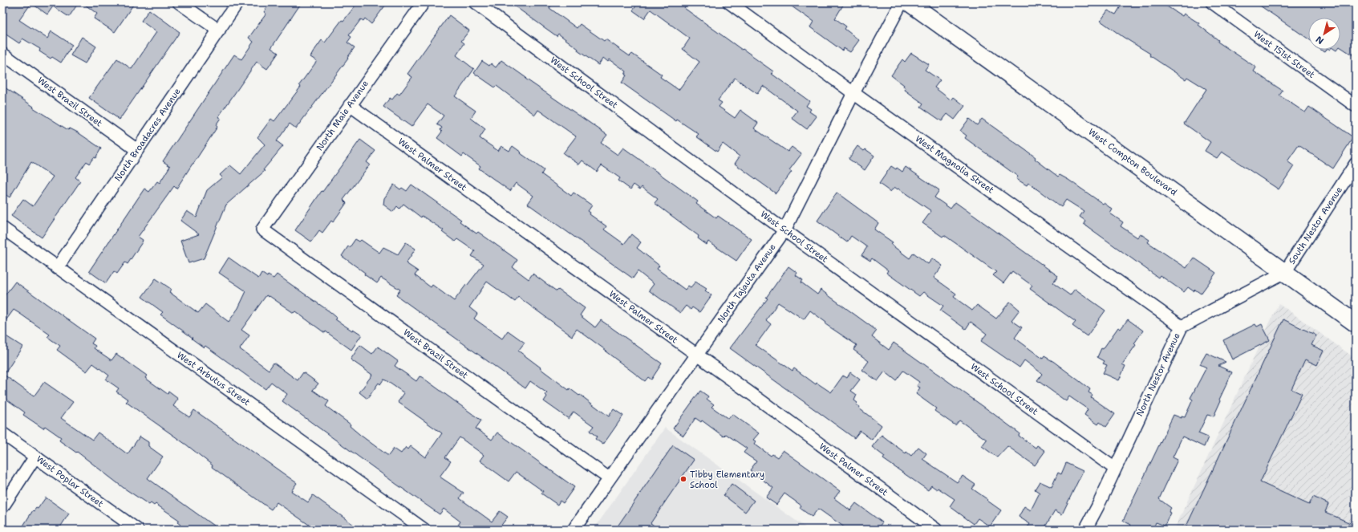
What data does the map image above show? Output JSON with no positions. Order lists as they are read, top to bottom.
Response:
{
  "streets": {
    "main road": ["West Compton Boulevard"],
    "street": [
      "West 151st Street",
      "West School Street",
      "West Brazil Street",
      "North Maie Avenue",
      "North Broadacres Avenue",
      "West Palmer Street",
      "West Magnolia Street",
      "South Nestor Avenue",
      "North Tajauta Avenue",
      "North Nestor Avenue",
      "West Arbutus Street",
      "West Poplar Street"
    ]
  },
  "crossings": [
    ["West School Street", "North Tajauta Avenue"],
    ["West School Street", "North Nestor Avenue"],
    ["West Brazil Street", "North Maie Avenue"],
    ["West Brazil Street", "North Broadacres Avenue"],
    ["West Brazil Street", "North Tajauta Avenue"],
    ["North Maie Avenue", "West Palmer Street"],
    ["North Broadacres Avenue", "West Arbutus Street"],
    ["West Compton Boulevard", "South Nestor Avenue"],
    ["West Compton Boulevard", "North Nestor Avenue"],
    ["West Palmer Street", "North Tajauta Avenue"],
    ["West Magnolia Street", "North Tajauta Avenue"],
    ["West Magnolia Street", "North Nestor Avenue"],
    ["South Nestor Avenue", "North Nestor Avenue"]
  ],
  "places": ["Tibby Elementary School"],
  "north": "bottom left"
}
